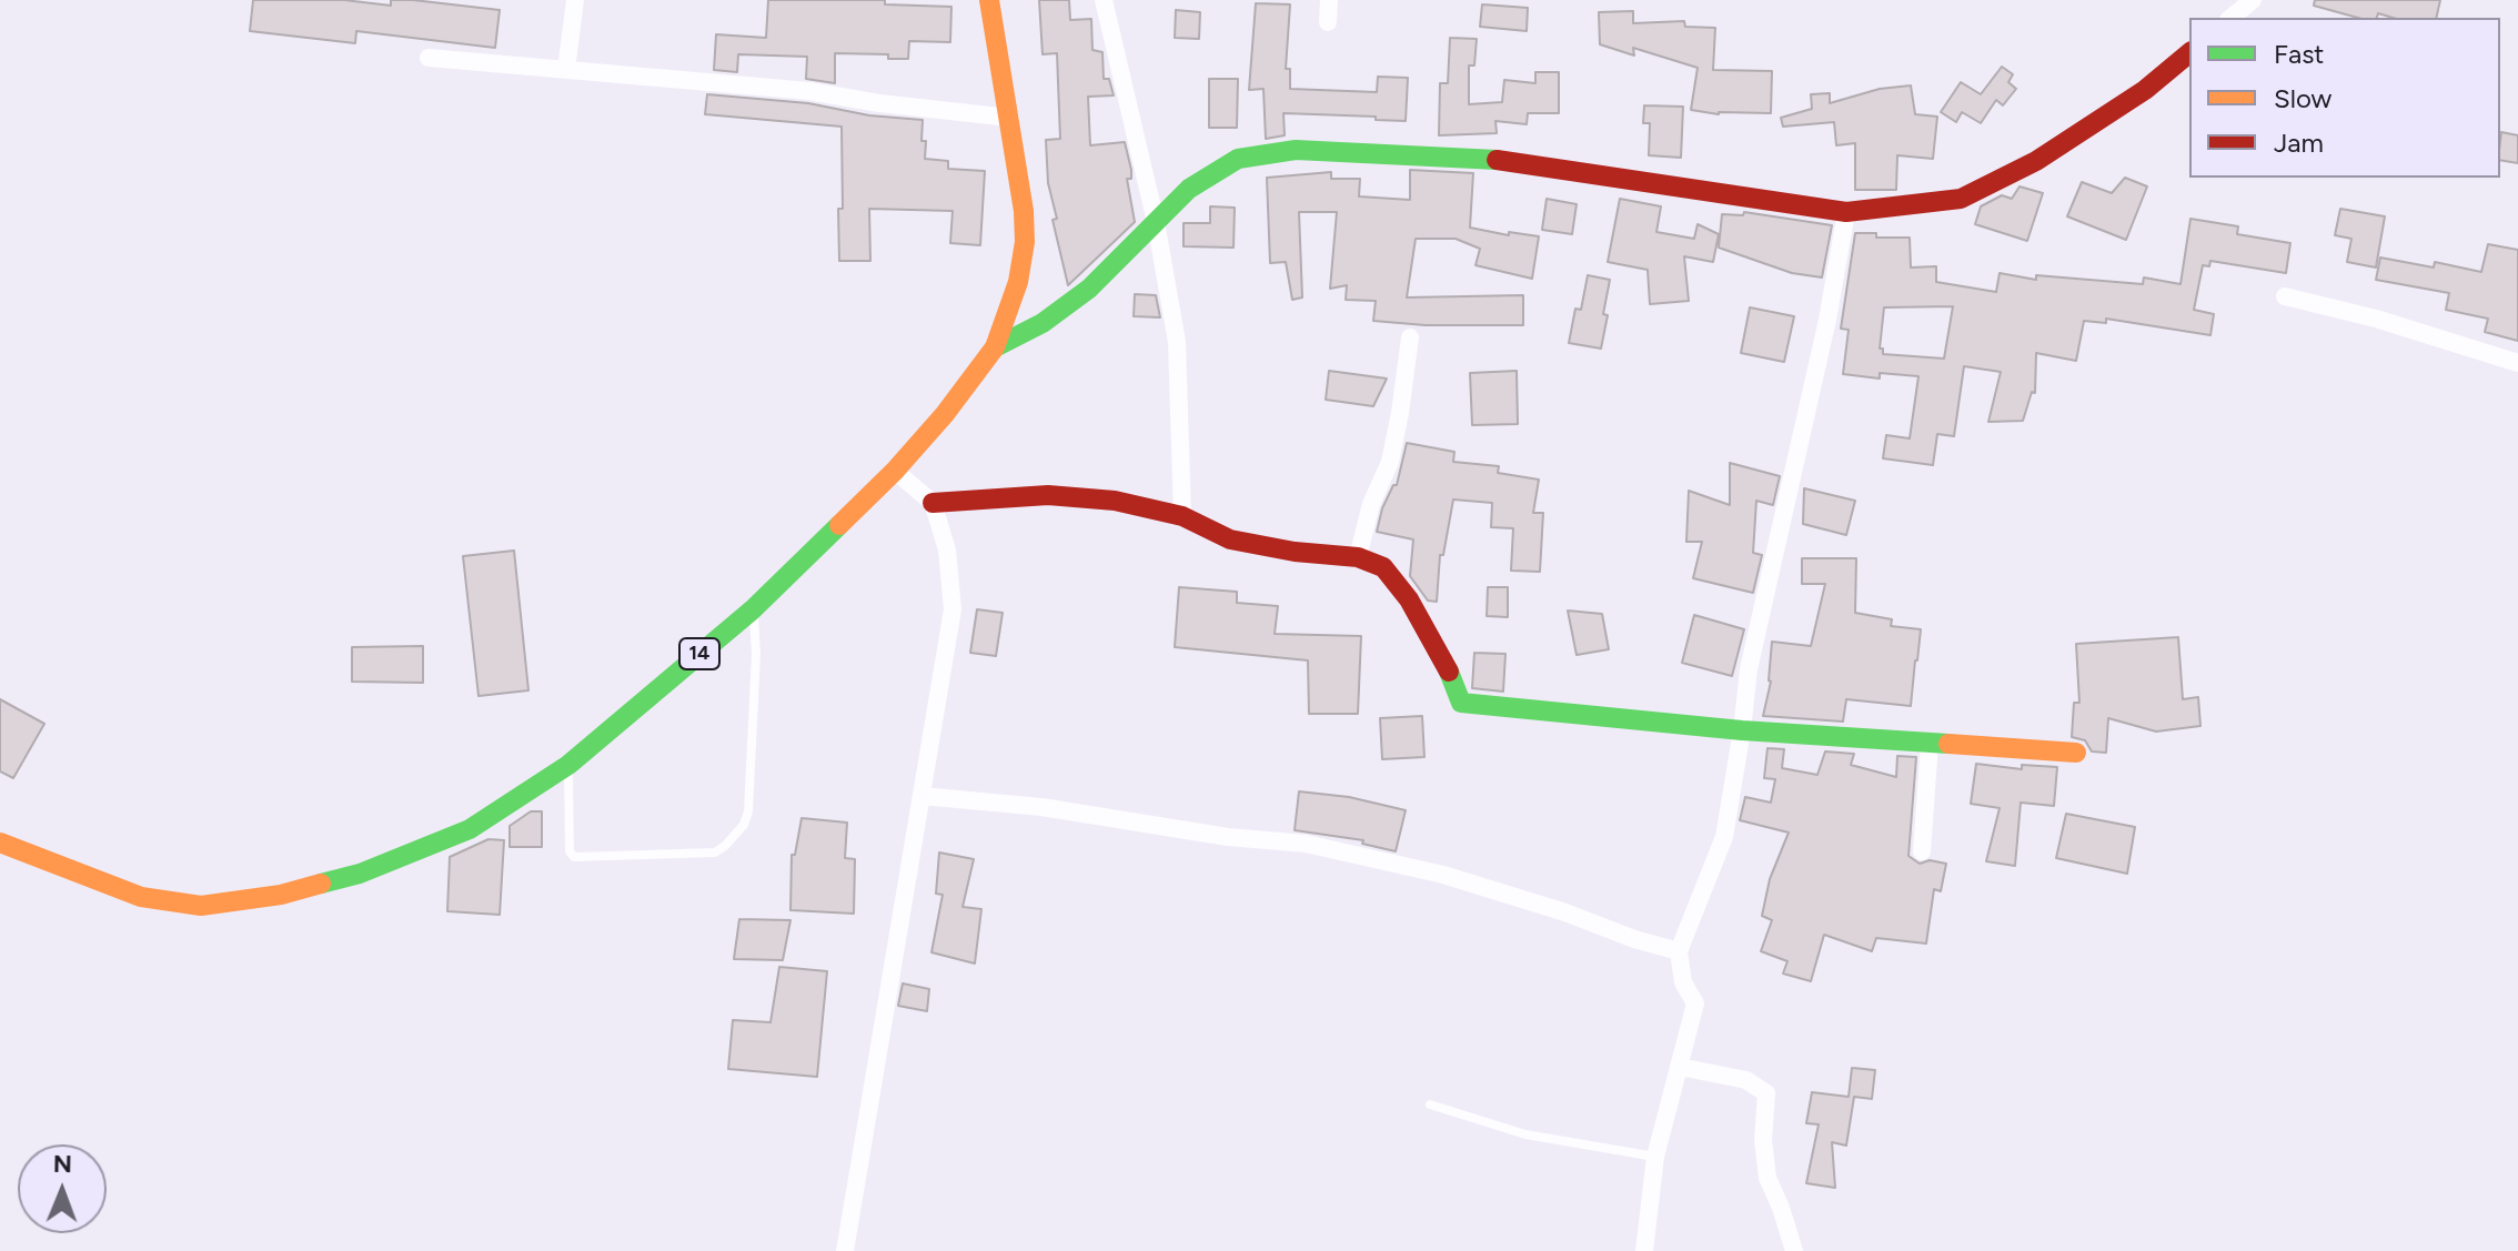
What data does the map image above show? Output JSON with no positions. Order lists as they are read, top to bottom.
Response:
{
  "streets": {
    "main road": ["14"]
  },
  "legend": ["Fast", "Slow", "Jam"],
  "north": "top"
}
